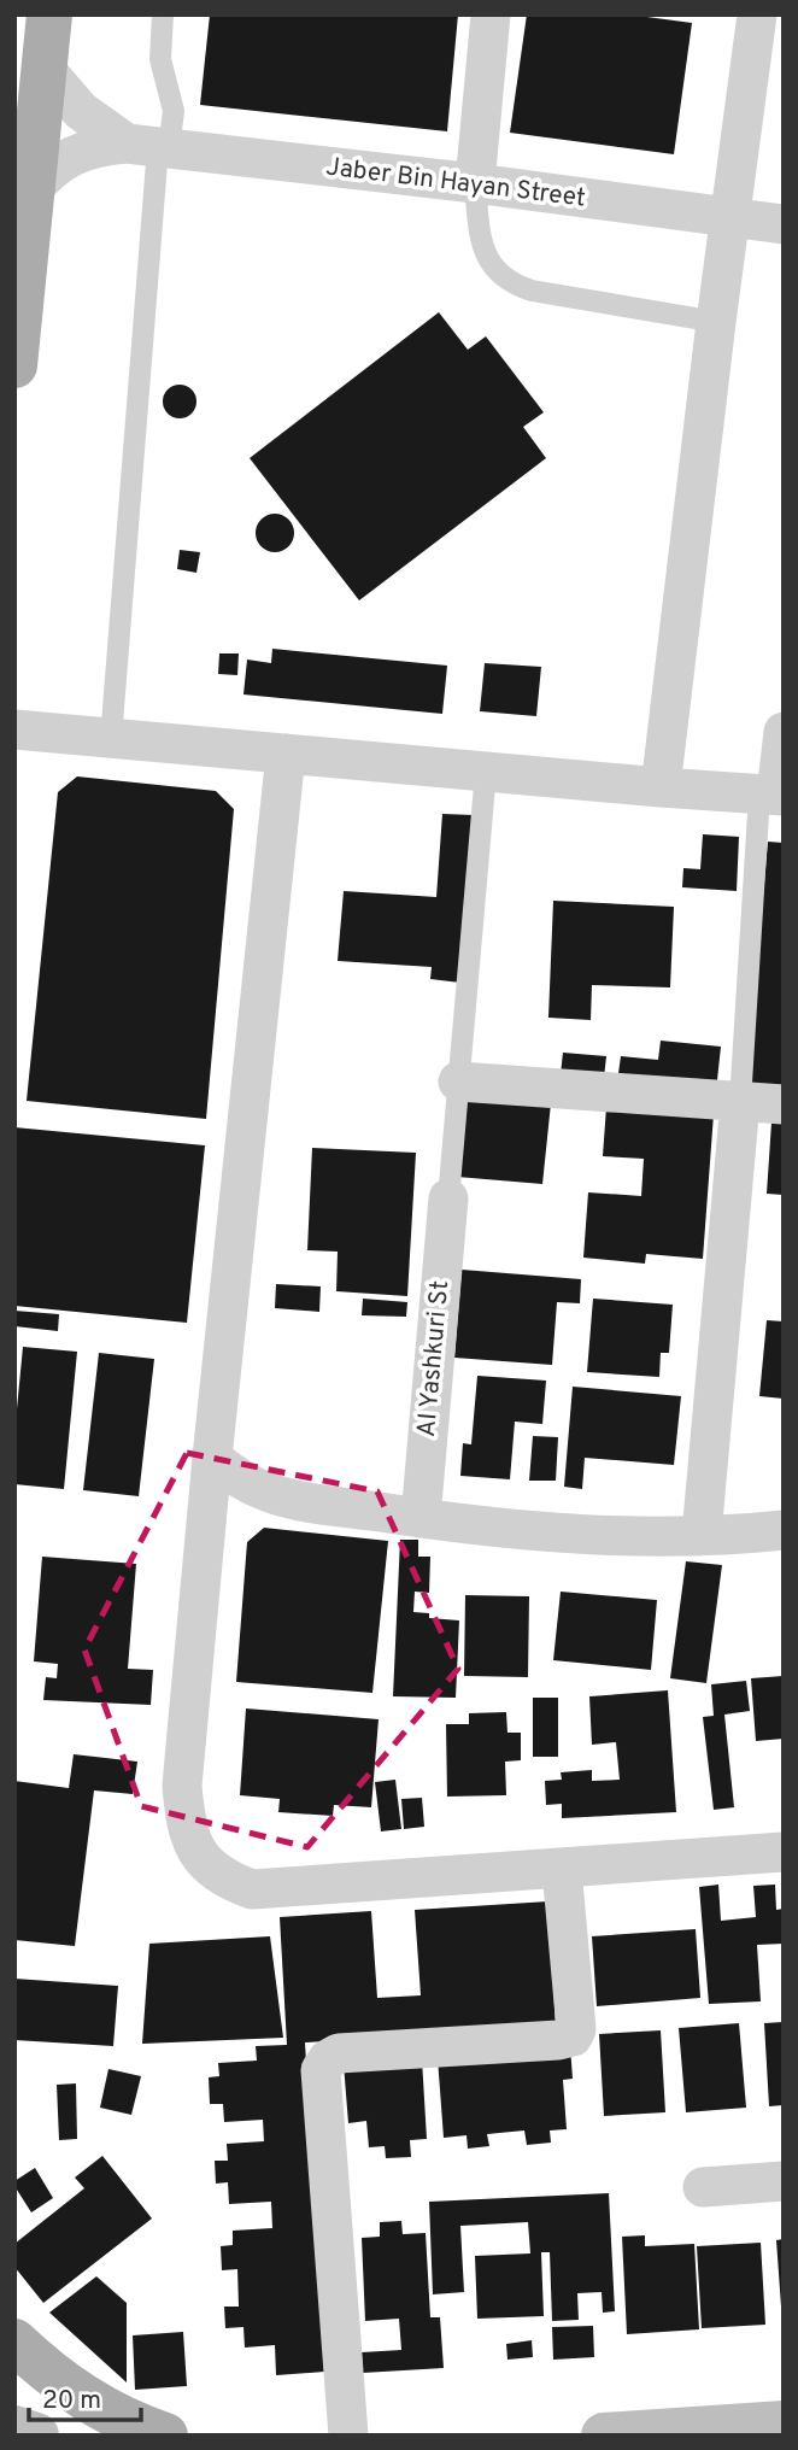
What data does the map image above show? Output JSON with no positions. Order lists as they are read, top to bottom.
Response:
{
  "streets": {
    "street": ["Jaber Bin Hayan Street", "Al Yashkuri St"]
  },
  "scale_bar": "20 m"
}
